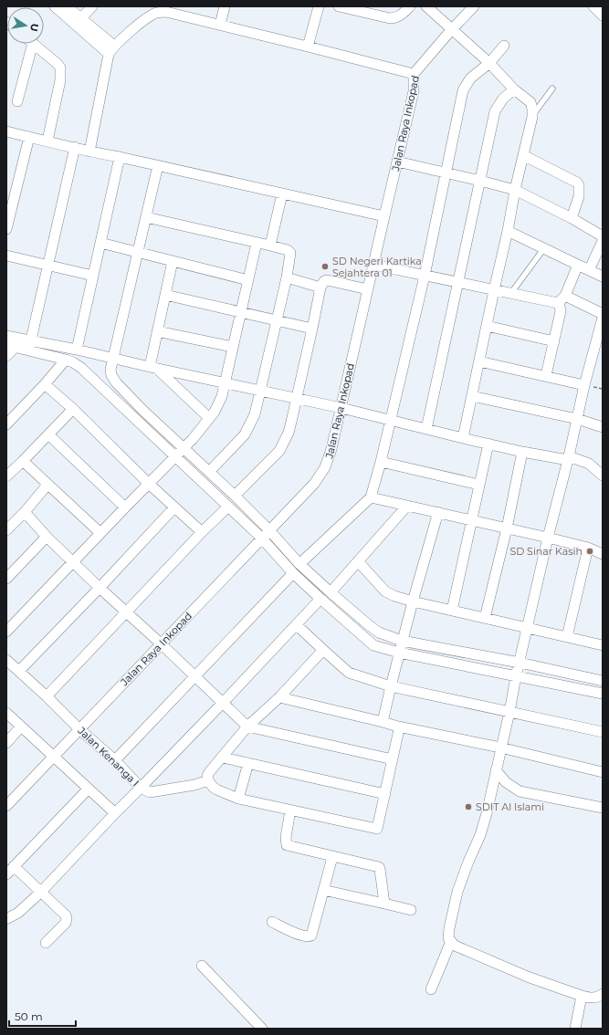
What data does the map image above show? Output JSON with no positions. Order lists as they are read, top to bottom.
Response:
{
  "streets": {
    "street": ["Jalan Raya Inkopad", "Jalan Kenanga I"]
  },
  "crossings": [
    ["Jalan Raya Inkopad", "Jalan Kenanga I"]
  ],
  "places": ["SD Negeri Kartika Sejahtera 01", "SD Sinar Kasih", "SDIT Al Islami"],
  "scale_bar": "50 m",
  "north": "right"
}
